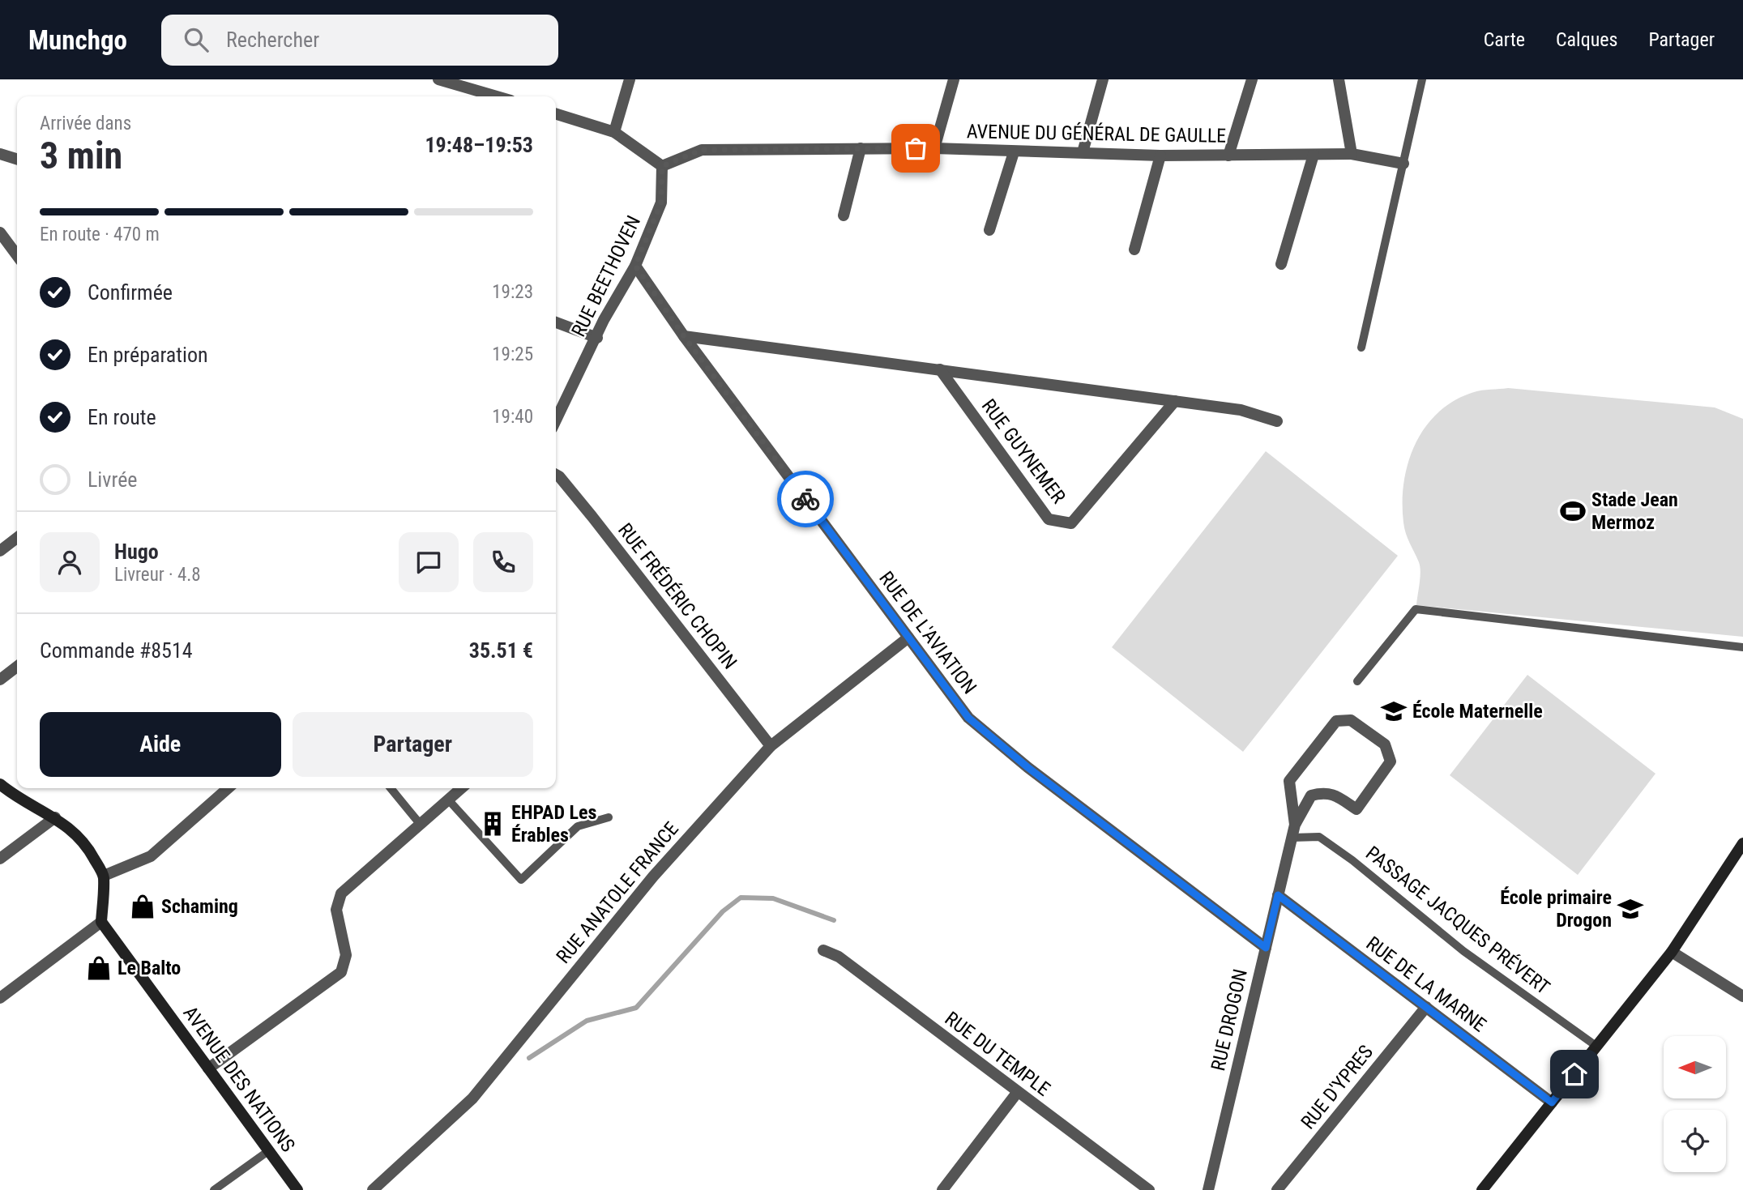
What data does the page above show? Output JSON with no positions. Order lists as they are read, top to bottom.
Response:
{
  "streets": {
    "main road": ["AVENUE DES NATIONS"],
    "street": [
      "AVENUE DU GÉNÉRAL DE GAULLE",
      "RUE BEETHOVEN",
      "RUE GUYNEMER",
      "RUE FRÉDÉRIC CHOPIN",
      "RUE DE L'AVIATION",
      "RUE ANATOLE FRANCE",
      "RUE DE LA MARNE",
      "RUE DROGON",
      "RUE DU TEMPLE",
      "RUE D'YPRES"
    ],
    "lane": ["PASSAGE JACQUES PRÉVERT"]
  },
  "crossings": [
    ["AVENUE DU GÉNÉRAL DE GAULLE", "RUE BEETHOVEN"],
    ["RUE BEETHOVEN", "RUE DE L'AVIATION"],
    ["RUE GUYNEMER", "RUE DE L'AVIATION"],
    ["RUE FRÉDÉRIC CHOPIN", "RUE ANATOLE FRANCE"],
    ["RUE DE L'AVIATION", "RUE ANATOLE FRANCE"],
    ["RUE DE L'AVIATION", "RUE DROGON"],
    ["PASSAGE JACQUES PRÉVERT", "RUE DROGON"],
    ["RUE DE LA MARNE", "RUE DROGON"],
    ["RUE DE LA MARNE", "RUE D'YPRES"]
  ],
  "places": {
    "sports": ["Stade Jean Mermoz"],
    "school or university": ["École Maternelle", "École primaire Drogon"],
    "building": ["EHPAD Les Érables"],
    "shop": ["Schaming", "Le Balto"]
  },
  "north": "left",
  "page": {
    "header": "Munchgo",
    "search": "Rechercher",
    "nav": ["Carte", "Calques", "Partager"],
    "heading": ["3 min", "Arrivée dans", "19:48–19:53"],
    "panel": [
      "Hugo",
      "Livreur · 4.8",
      "Commande #8514",
      "35.51 €"
    ],
    "bar": "En route · 470 m",
    "list": [
      ["Confirmée", "19:23"],
      ["En préparation", "19:25"],
      ["En route", "19:40"],
      "Livrée"
    ],
    "buttons": ["Aide", "Partager"]
  }
}
